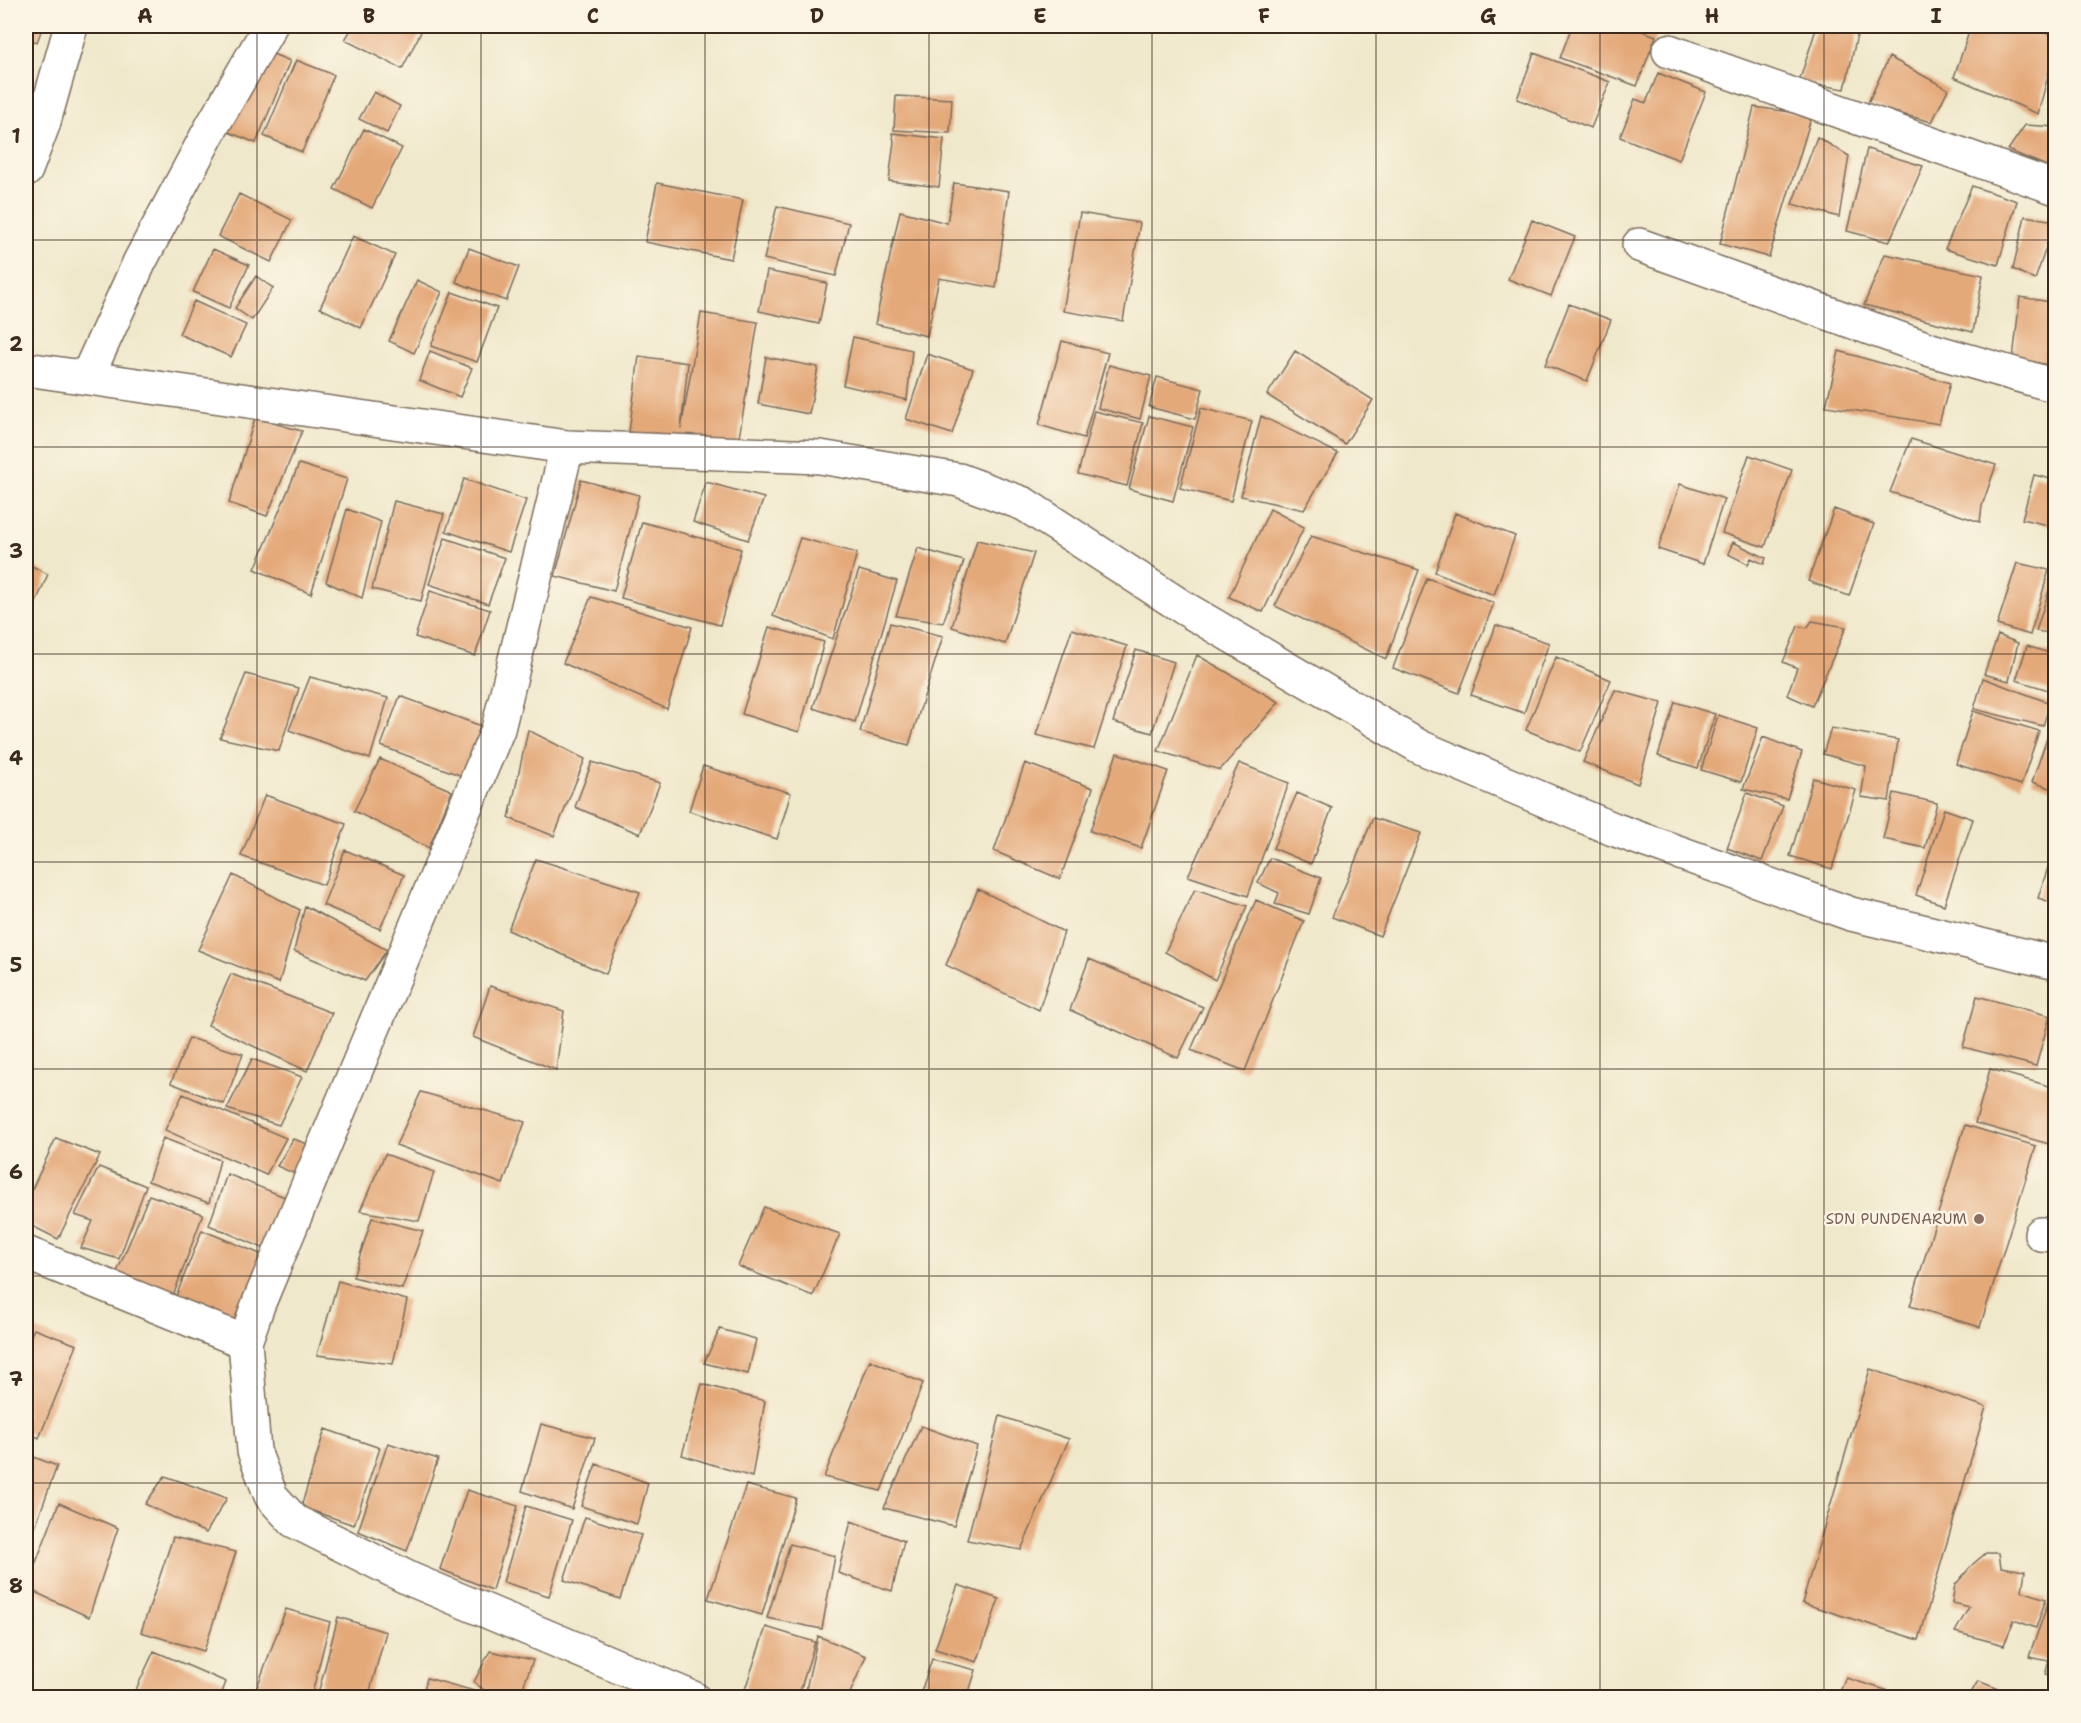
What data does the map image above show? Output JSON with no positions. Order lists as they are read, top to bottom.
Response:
{
  "places": ["SDN PUNDENARUM"],
  "grid": {
    "columns": [
      "A",
      "B",
      "C",
      "D",
      "E",
      "F",
      "G",
      "H",
      "I"
    ],
    "rows": [
      "1",
      "2",
      "3",
      "4",
      "5",
      "6",
      "7",
      "8"
    ]
  }
}
